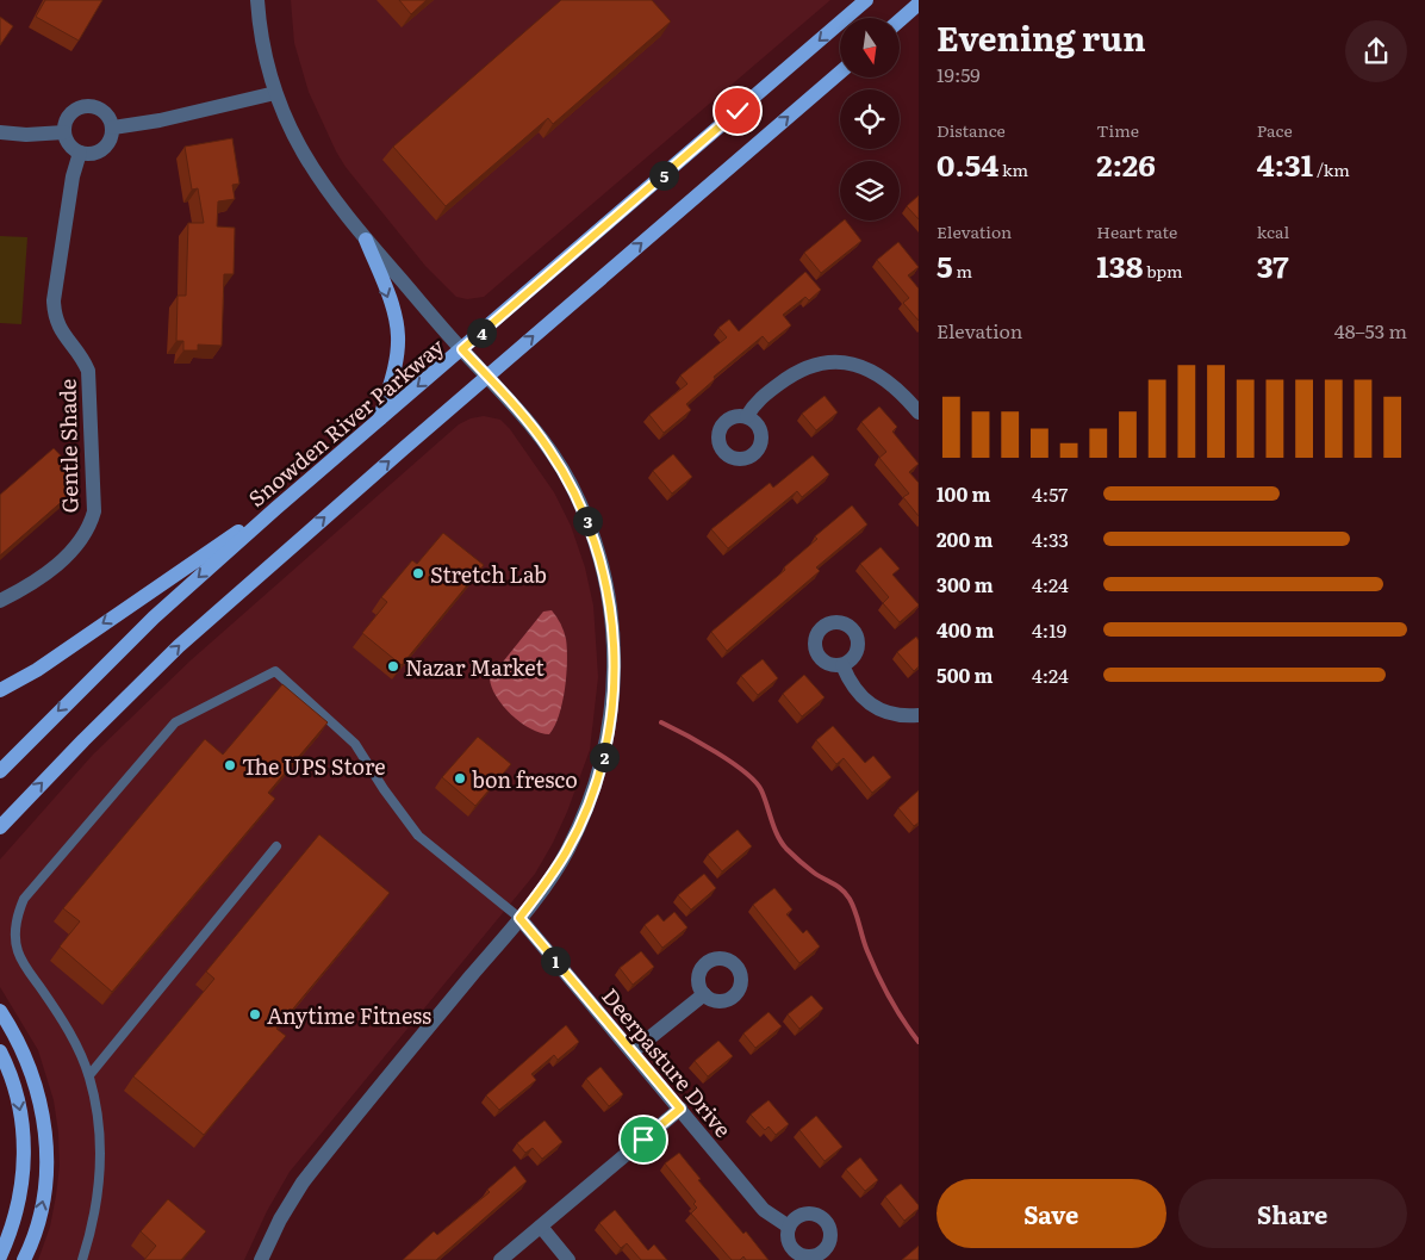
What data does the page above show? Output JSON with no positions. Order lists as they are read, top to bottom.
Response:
{
  "streets": {
    "main road": ["Snowden River Parkway"],
    "street": ["Gentle Shade", "Deerpasture Drive"]
  },
  "places": [
    "Stretch Lab",
    "Nazar Market",
    "The UPS Store",
    "bon fresco",
    "Anytime Fitness"
  ],
  "north": "bottom",
  "page": {
    "heading": ["Evening run", "19:59"],
    "stats": [
      ["Distance", "0.54 km"],
      ["Time", "2:26"],
      ["Pace", "4:31 /km"],
      ["Elevation", "5 m"],
      ["Heart rate", "138 bpm"],
      ["kcal", "37"]
    ],
    "pins": [
      "5",
      "4",
      "3",
      "2",
      "1"
    ],
    "chart": ["Elevation", "48–53 m"],
    "list": [
      {
        "name": "100 m",
        "note": "4:57"
      },
      {
        "name": "200 m",
        "note": "4:33"
      },
      {
        "name": "300 m",
        "note": "4:24"
      },
      {
        "name": "400 m",
        "note": "4:19"
      },
      {
        "name": "500 m",
        "note": "4:24"
      }
    ],
    "buttons": ["Save", "Share"]
  }
}
